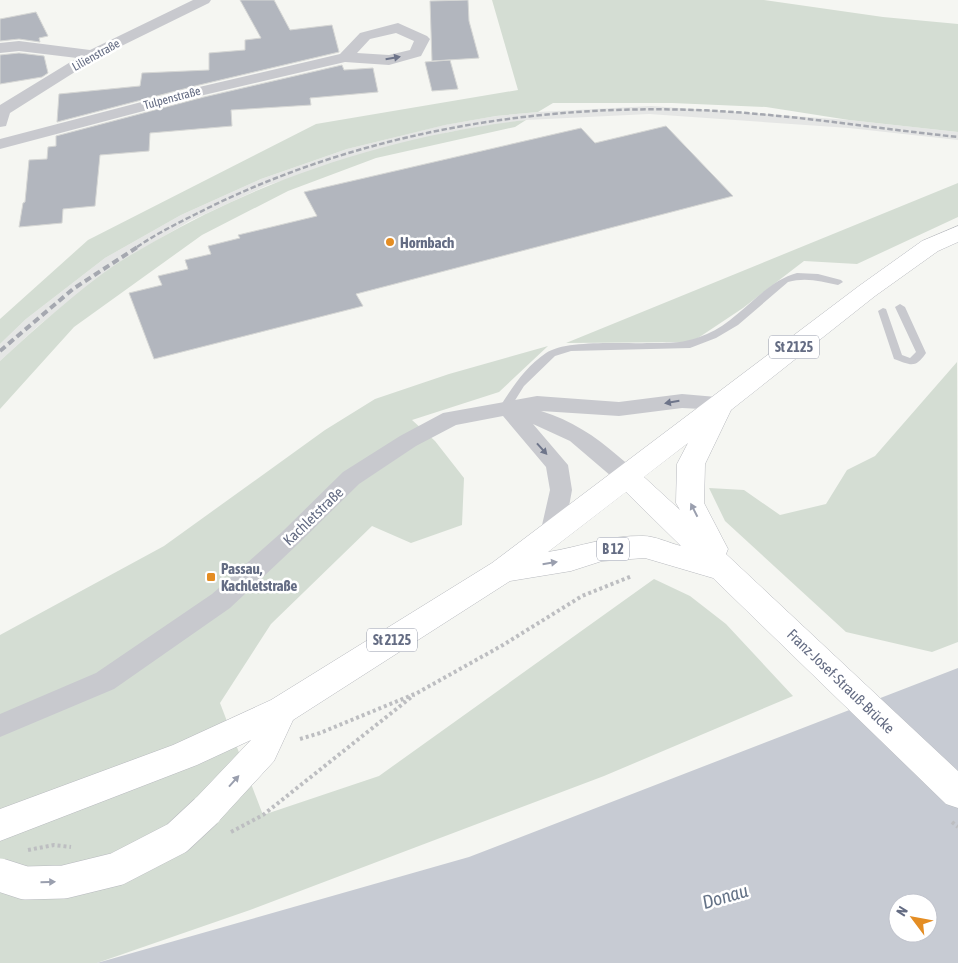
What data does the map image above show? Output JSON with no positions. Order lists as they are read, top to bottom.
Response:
{
  "streets": {
    "main road": ["St 2125", "B 12", "Franz-Josef-Strauß-Brücke"],
    "street": ["Lilienstraße", "Tulpenstraße", "Kachletstraße"]
  },
  "crossings": [
    ["St 2125", "Kachletstraße"],
    ["St 2125", "B 12"],
    ["St 2125", "Franz-Josef-Strauß-Brücke"],
    ["Kachletstraße", "Franz-Josef-Strauß-Brücke"],
    ["B 12", "Franz-Josef-Strauß-Brücke"]
  ],
  "water": ["Donau"],
  "places": {
    "other": ["Hornbach"],
    "transit": ["Passau, Kachletstraße"]
  },
  "north": "top left"
}
